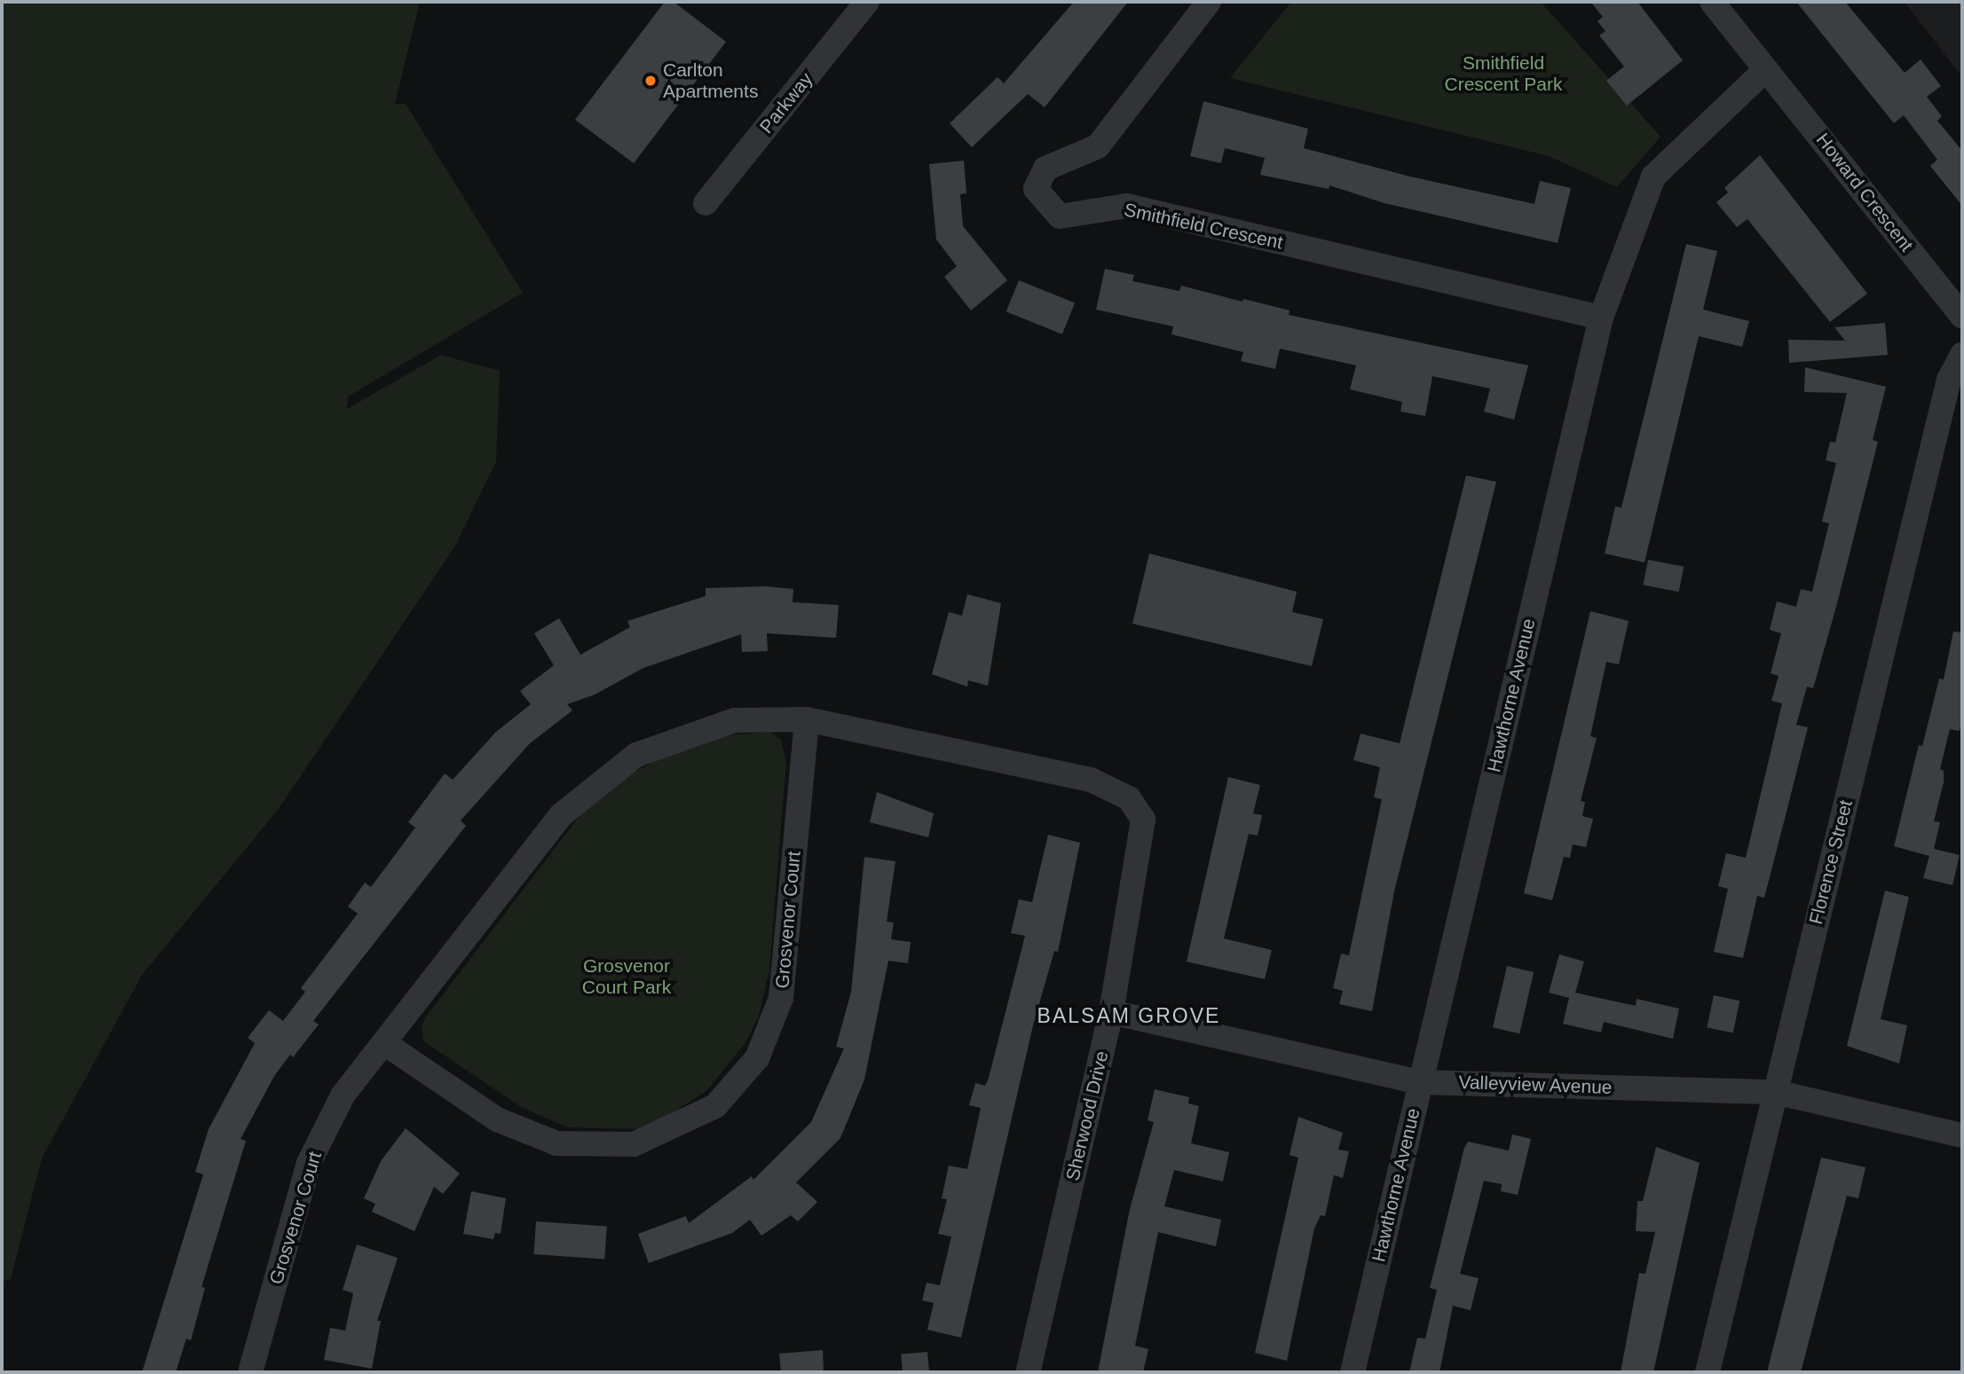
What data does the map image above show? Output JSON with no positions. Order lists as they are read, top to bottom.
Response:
{
  "streets": {
    "street": [
      "Parkway",
      "Howard Crescent",
      "Smithfield Crescent",
      "Hawthorne Avenue",
      "Florence Street",
      "Grosvenor Court",
      "Valleyview Avenue",
      "Sherwood Drive"
    ]
  },
  "crossings": [
    ["Howard Crescent", "Hawthorne Avenue"],
    ["Smithfield Crescent", "Hawthorne Avenue"],
    ["Hawthorne Avenue", "Valleyview Avenue"],
    ["Florence Street", "Valleyview Avenue"],
    ["Grosvenor Court", "Sherwood Drive"],
    ["Valleyview Avenue", "Sherwood Drive"]
  ],
  "districts": ["BALSAM GROVE"],
  "parks": ["Smithfield Crescent Park", "Grosvenor Court Park"],
  "places": ["Carlton Apartments"]
}
